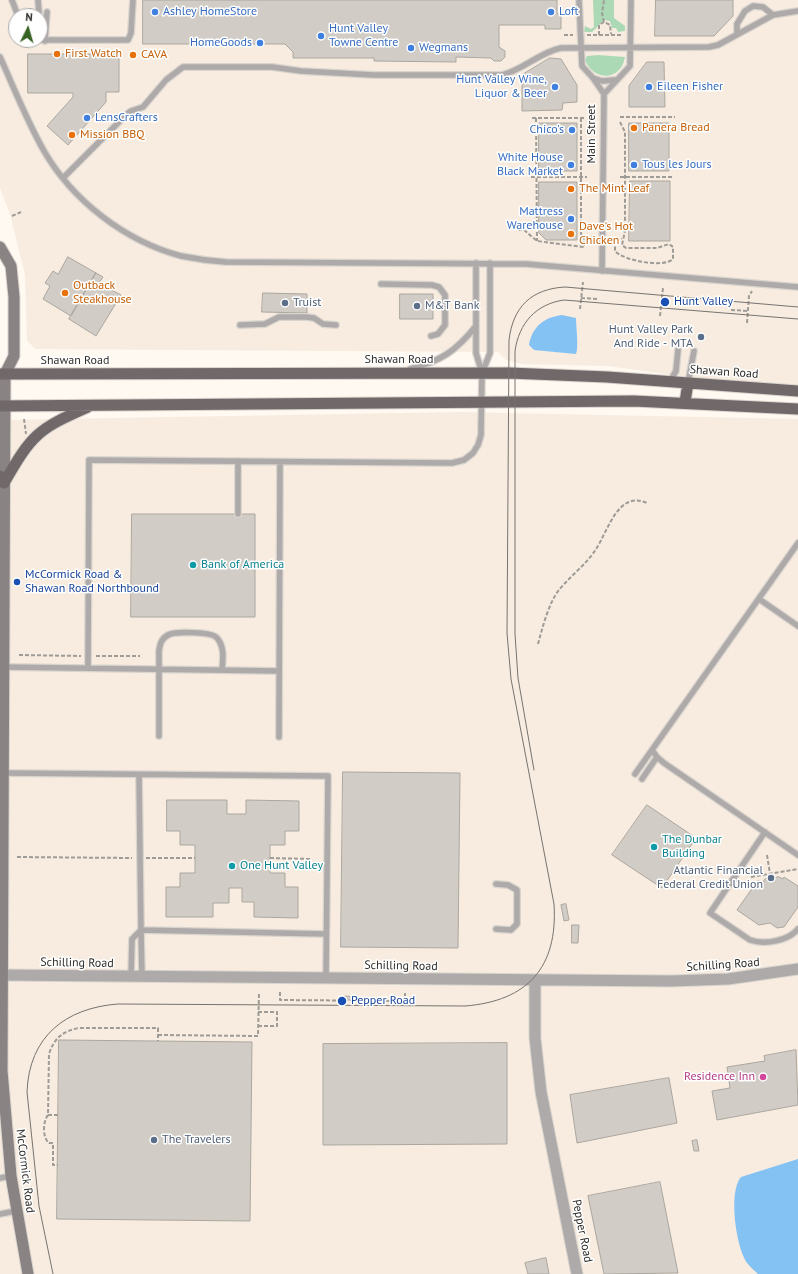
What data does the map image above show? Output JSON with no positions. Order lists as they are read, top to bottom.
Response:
{
  "streets": {
    "main road": ["Shawan Road", "McCormick Road"],
    "street": ["Schilling Road", "Pepper Road"],
    "lane": ["Main Street"]
  },
  "crossings": [
    ["Shawan Road", "McCormick Road"],
    ["Schilling Road", "McCormick Road"],
    ["Schilling Road", "Pepper Road"]
  ],
  "places": [
    "Ashley HomeStore",
    "Loft",
    "Hunt Valley Towne Centre",
    "HomeGoods",
    "Wegmans",
    "First Watch",
    "CAVA",
    "Hunt Valley Wine, Liquor & Beer",
    "Eileen Fisher",
    "LensCrafters",
    "Panera Bread",
    "Chico's",
    "Mission BBQ",
    "White House Black Market",
    "Tous les Jours",
    "The Mint Leaf",
    "Mattress Warehouse",
    "Dave's Hot Chicken",
    "Outback Steakhouse",
    "Hunt Valley",
    "Truist",
    "M&T Bank",
    "Hunt Valley Park And Ride - MTA",
    "Bank of America",
    "McCormick Road & Shawan Road Northbound",
    "The Dunbar Building",
    "One Hunt Valley",
    "Atlantic Financial Federal Credit Union",
    "Pepper Road",
    "Residence Inn",
    "The Travelers"
  ],
  "north": "top"
}
